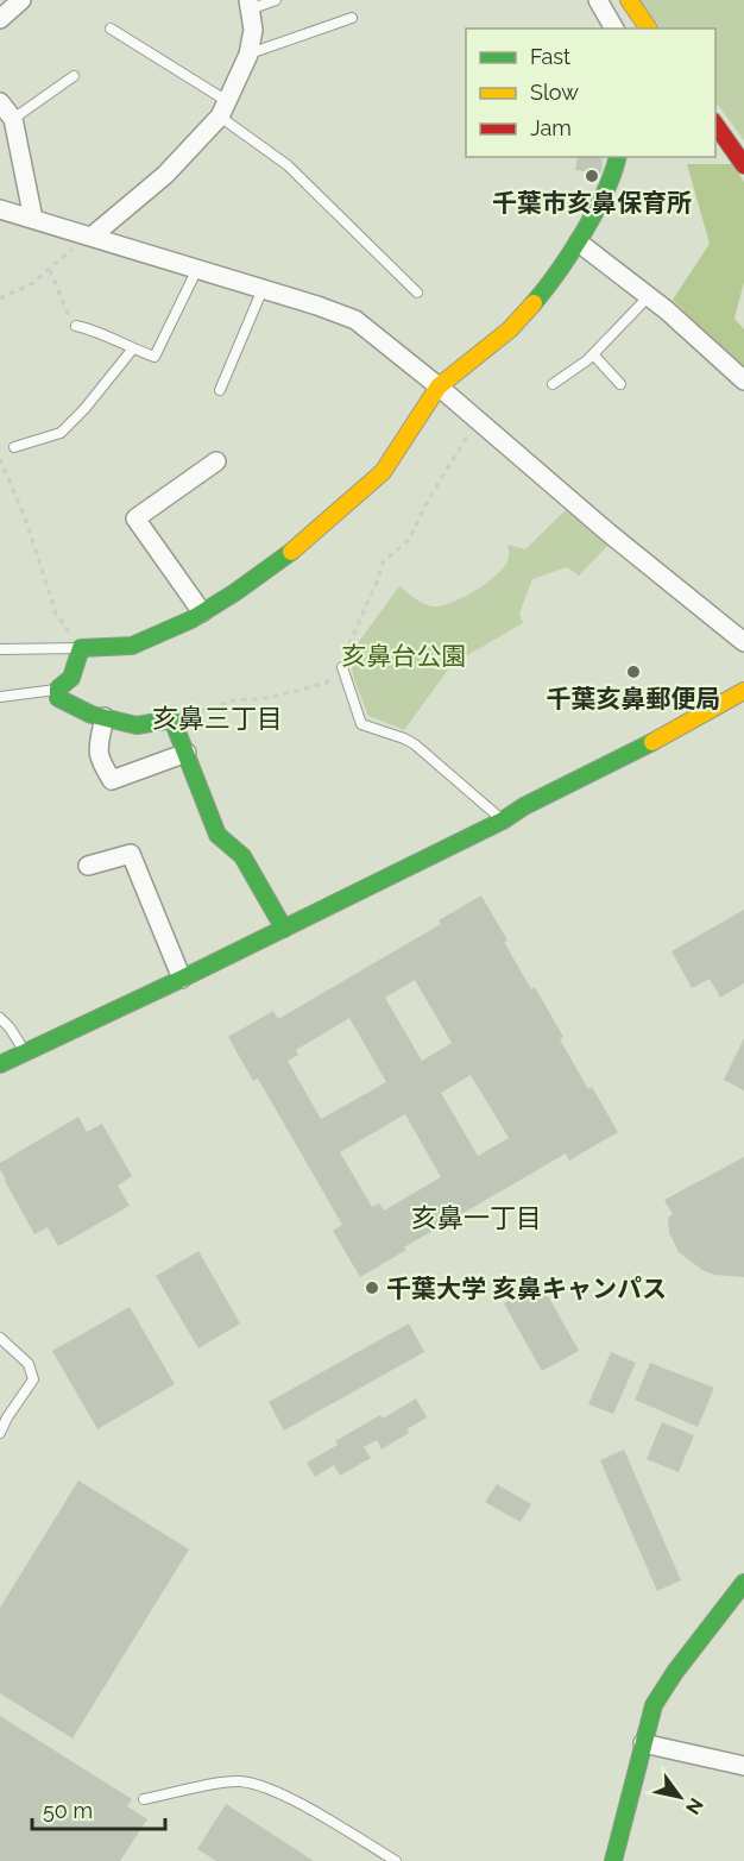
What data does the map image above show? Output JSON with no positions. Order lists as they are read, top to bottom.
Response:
{
  "districts": ["亥鼻三丁目", "亥鼻一丁目"],
  "parks": ["亥鼻台公園"],
  "places": ["千葉市亥鼻保育所", "千葉亥鼻郵便局", "千葉大学 亥鼻キャンパス"],
  "legend": ["Fast", "Slow", "Jam"],
  "scale_bar": "50 m",
  "north": "bottom right"
}
